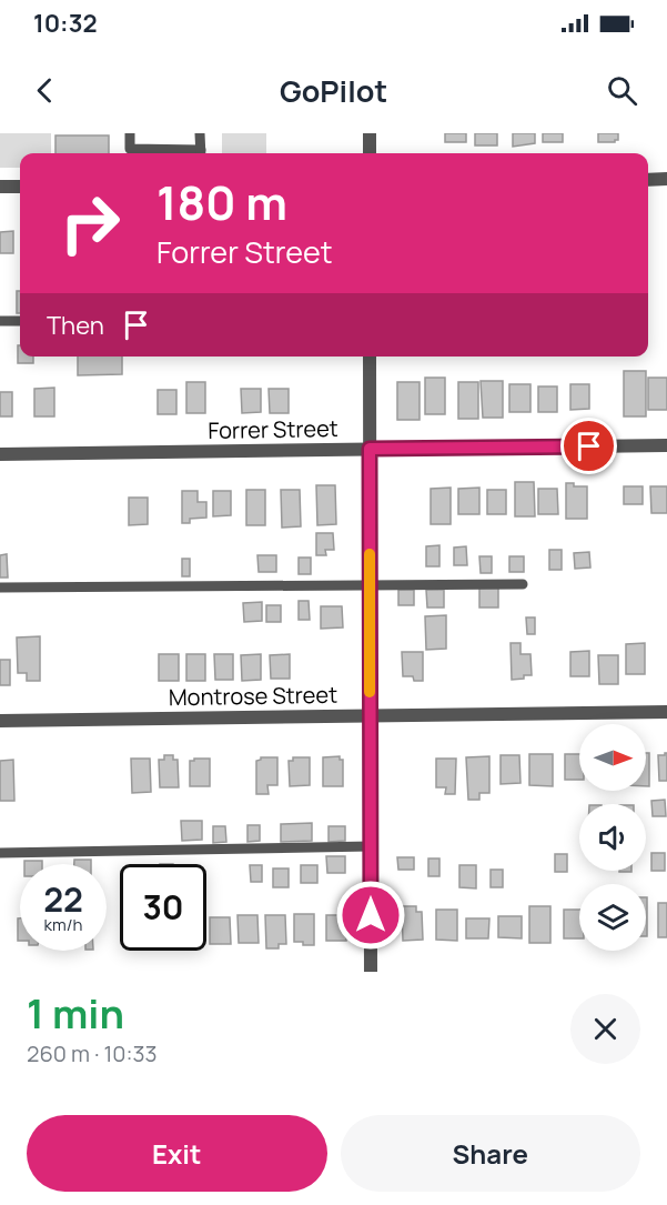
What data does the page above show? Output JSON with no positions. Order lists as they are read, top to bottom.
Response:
{
  "streets": {
    "street": ["Forrer Street", "Montrose Street"]
  },
  "north": "right",
  "page": {
    "status": "10:32",
    "header": "GoPilot",
    "turn": ["180 m", "Forrer Street"],
    "then": "Then",
    "speed": "22 km/h",
    "limit": "30",
    "heading": ["1 min", "260 m · 10:33"],
    "buttons": ["Exit", "Share"]
  }
}
